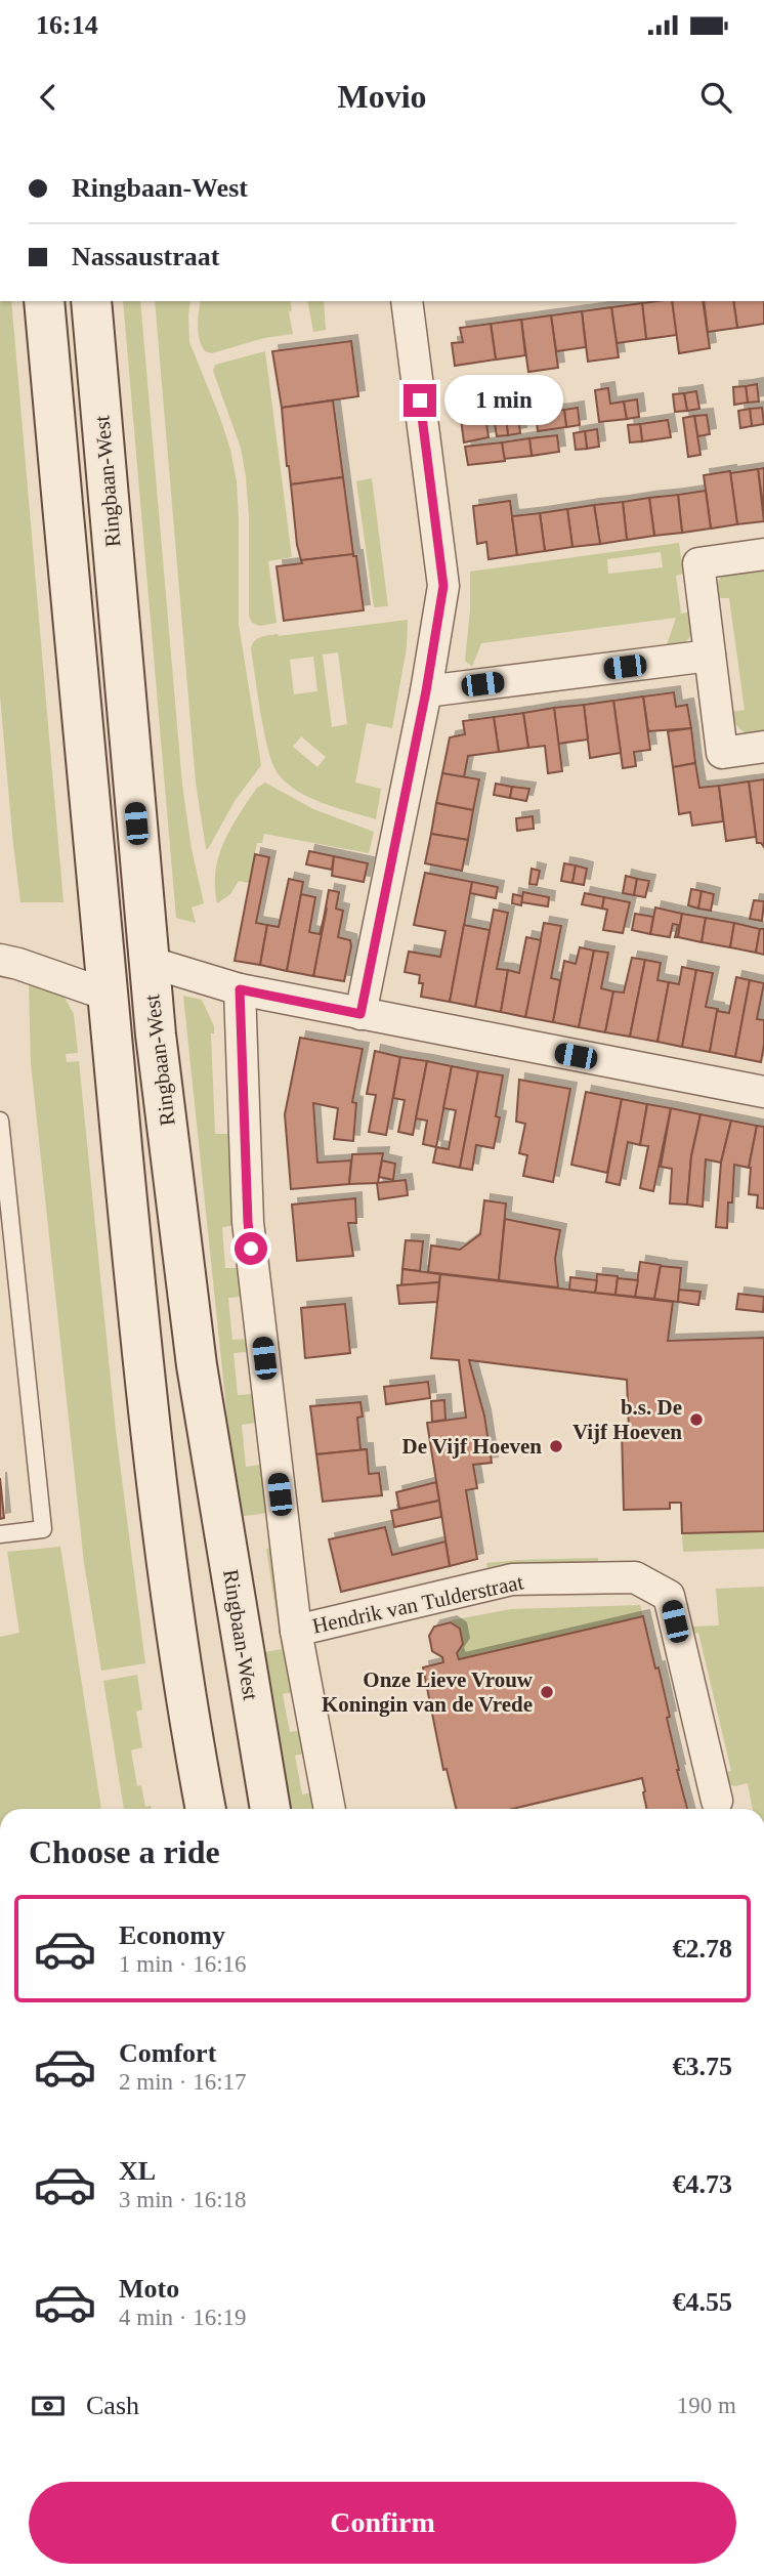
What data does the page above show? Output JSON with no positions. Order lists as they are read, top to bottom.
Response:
{
  "streets": {
    "main road": ["Ringbaan-West"],
    "street": ["Hendrik van Tulderstraat"]
  },
  "places": ["b.s. De Vijf Hoeven", "De Vijf Hoeven", "Onze Lieve Vrouw Koningin van de Vrede"],
  "page": {
    "status": "16:14",
    "header": "Movio",
    "banner": ["Ringbaan-West", "Nassaustraat"],
    "bubble": "1 min",
    "heading": "Choose a ride",
    "list": [
      {
        "name": "Economy",
        "note": "1 min · 16:16",
        "value": "€2.78"
      },
      {
        "name": "Comfort",
        "note": "2 min · 16:17",
        "value": "€3.75"
      },
      {
        "name": "XL",
        "note": "3 min · 16:18",
        "value": "€4.73"
      },
      {
        "name": "Moto",
        "note": "4 min · 16:19",
        "value": "€4.55"
      }
    ],
    "pay": ["Cash", "190 m"],
    "buttons": "Confirm"
  }
}
